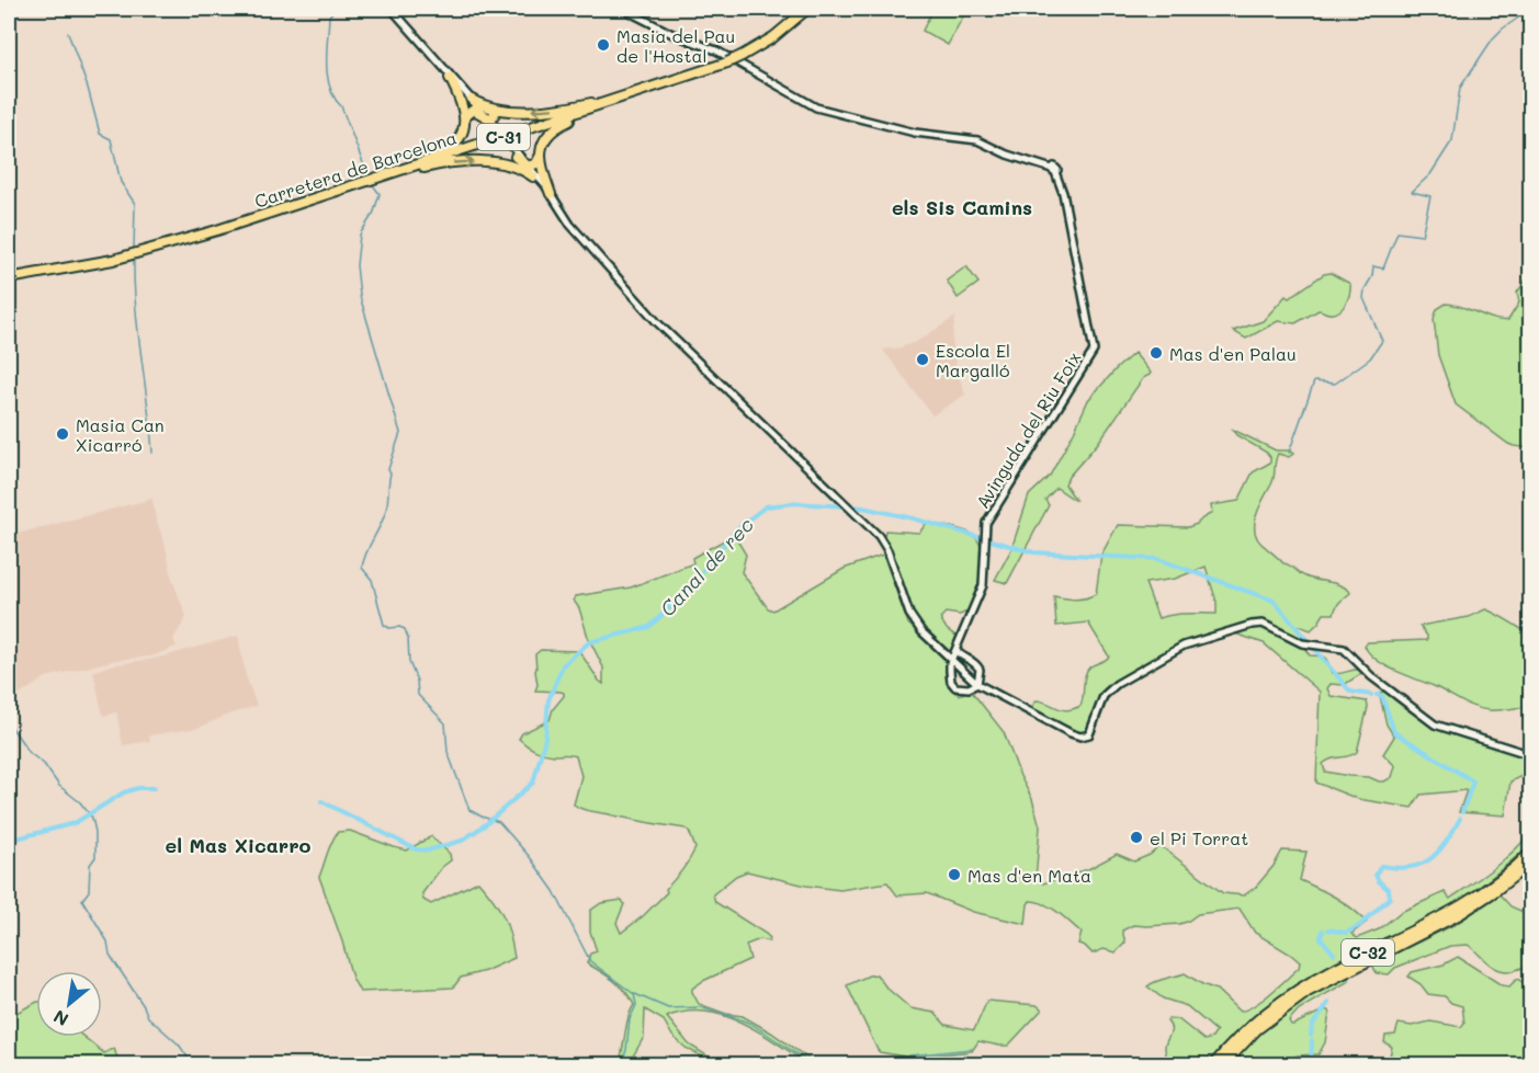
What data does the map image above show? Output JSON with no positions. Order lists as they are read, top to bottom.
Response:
{
  "streets": {
    "highway": ["C-31", "Carretera de Barcelona", "C-32"],
    "street": ["Avinguda del Riu Foix"]
  },
  "districts": ["els Sis Camins", "el Mas Xicarro"],
  "water": ["Canal de rec"],
  "places": [
    "Masia del Pau de l'Hostal",
    "Mas d'en Palau",
    "Escola El Margalló",
    "Masia Can Xicarró",
    "el Pi Torrat",
    "Mas d'en Mata"
  ],
  "north": "bottom left"
}
